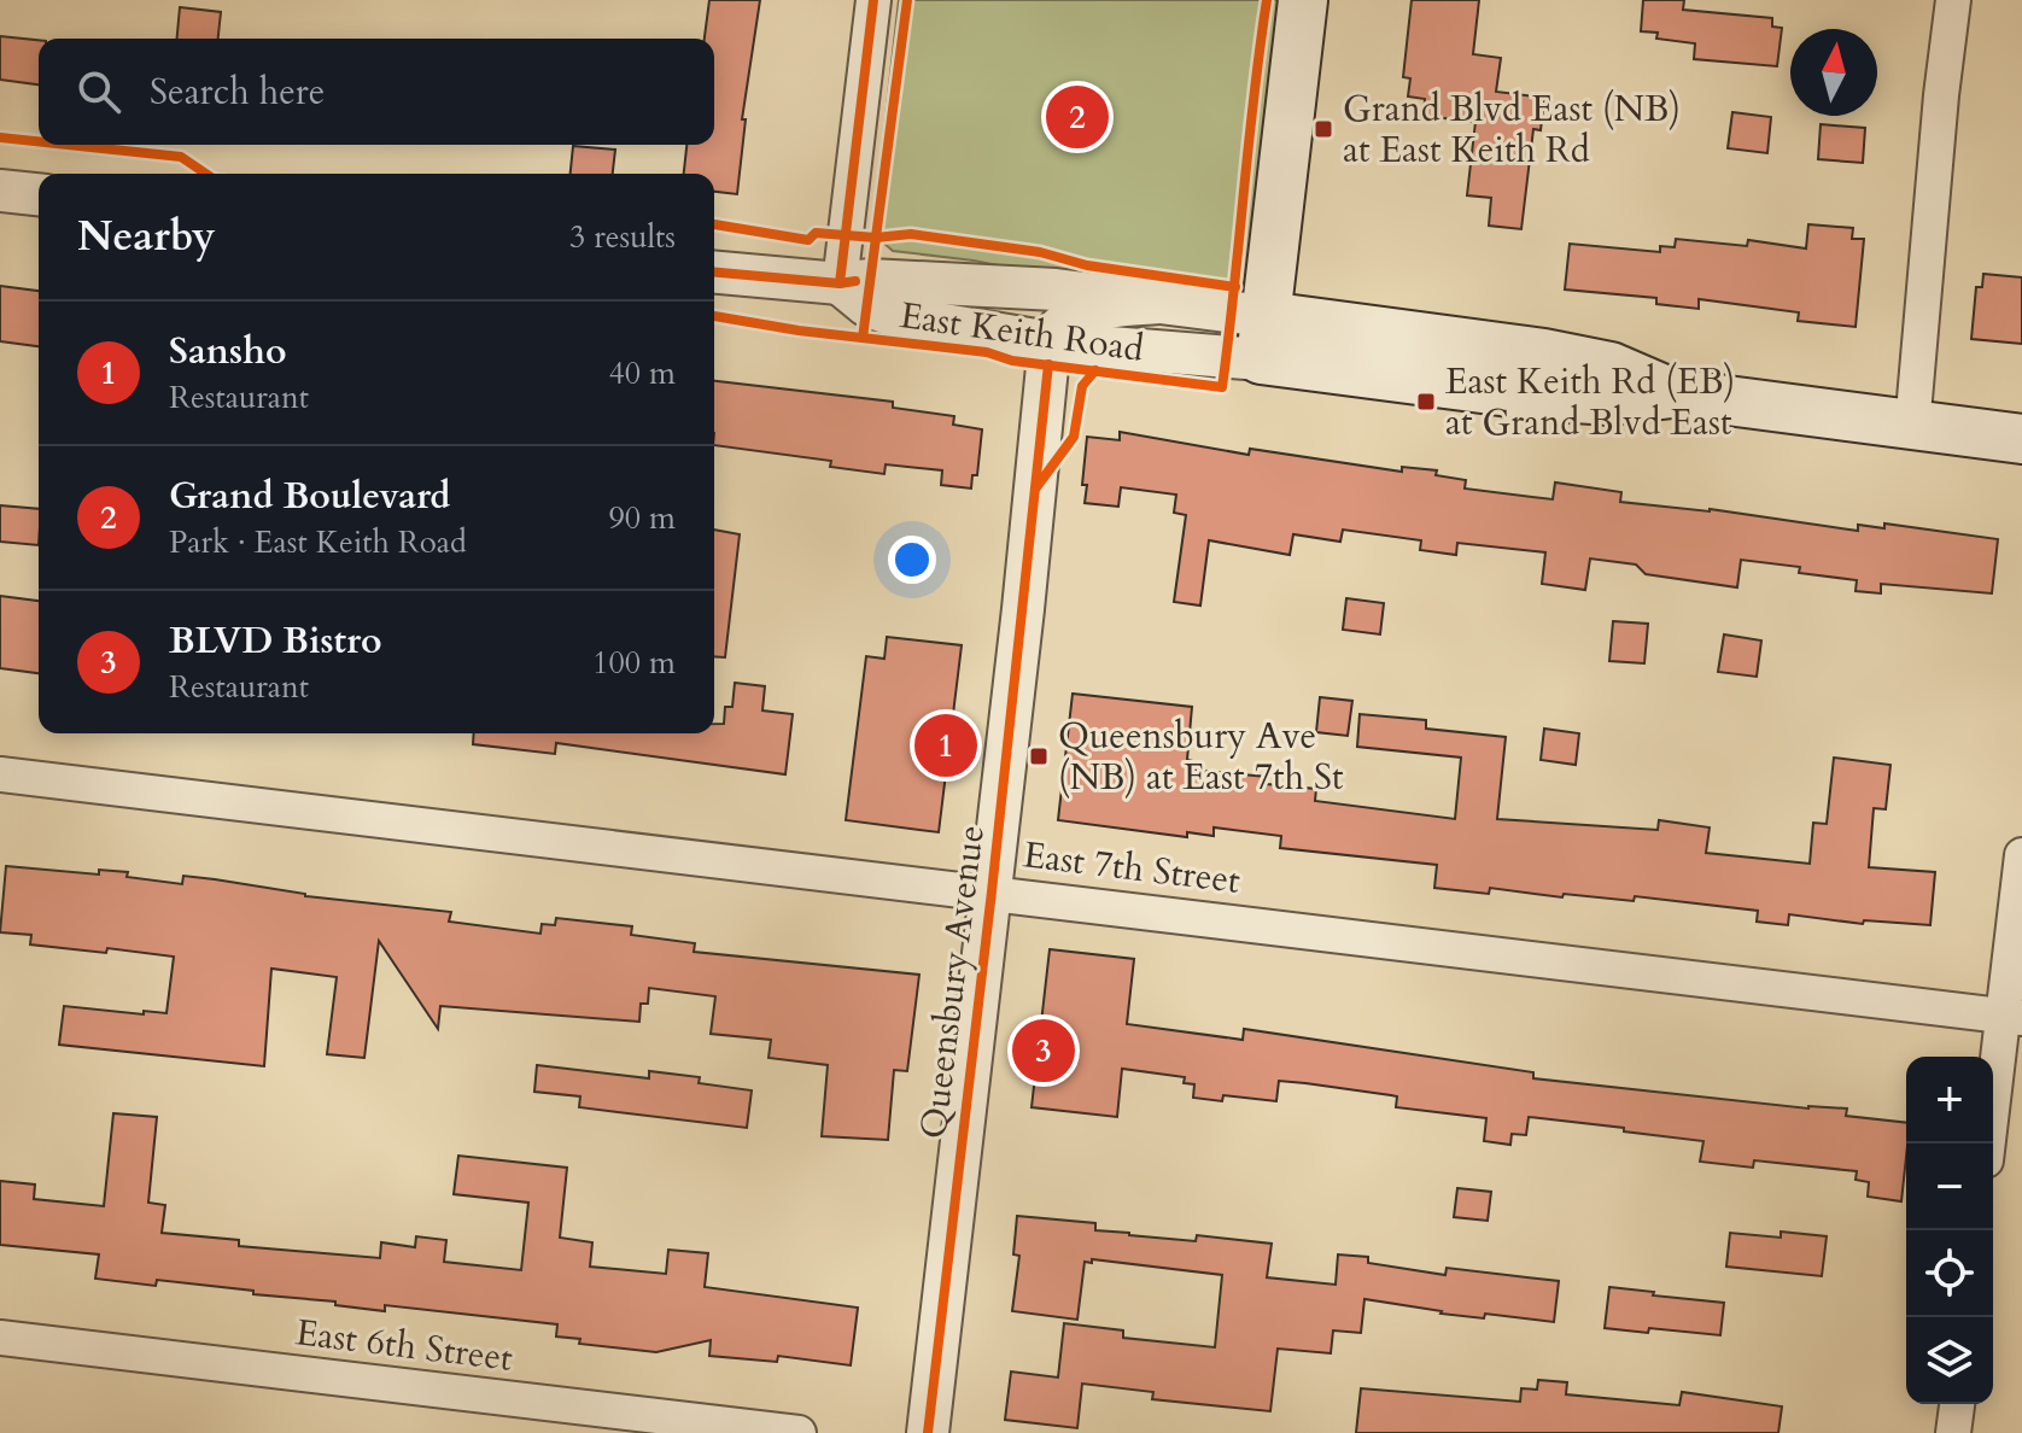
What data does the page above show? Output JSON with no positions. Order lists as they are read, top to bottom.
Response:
{
  "streets": {
    "main road": ["East Keith Road"],
    "street": ["East 7th Street", "Queensbury Avenue", "East 6th Street"]
  },
  "crossings": [
    ["East Keith Road", "Queensbury Avenue"],
    ["East 7th Street", "Queensbury Avenue"]
  ],
  "places": {
    "transit": ["Grand Blvd East (NB) at East Keith Rd", "East Keith Rd (EB) at Grand Blvd East", "Queensbury Ave (NB) at East 7th St"]
  },
  "north": "top",
  "page": {
    "search": "Search here",
    "pins": ["2", "1", "3"],
    "heading": ["Nearby", "3 results"],
    "list": [
      {
        "mark": "1",
        "name": "Sansho",
        "note": "Restaurant",
        "value": "40 m"
      },
      {
        "mark": "2",
        "name": "Grand Boulevard",
        "note": "Park · East Keith Road",
        "value": "90 m"
      },
      {
        "mark": "3",
        "name": "BLVD Bistro",
        "note": "Restaurant",
        "value": "100 m"
      }
    ],
    "map_buttons": ["+", "−"]
  }
}
